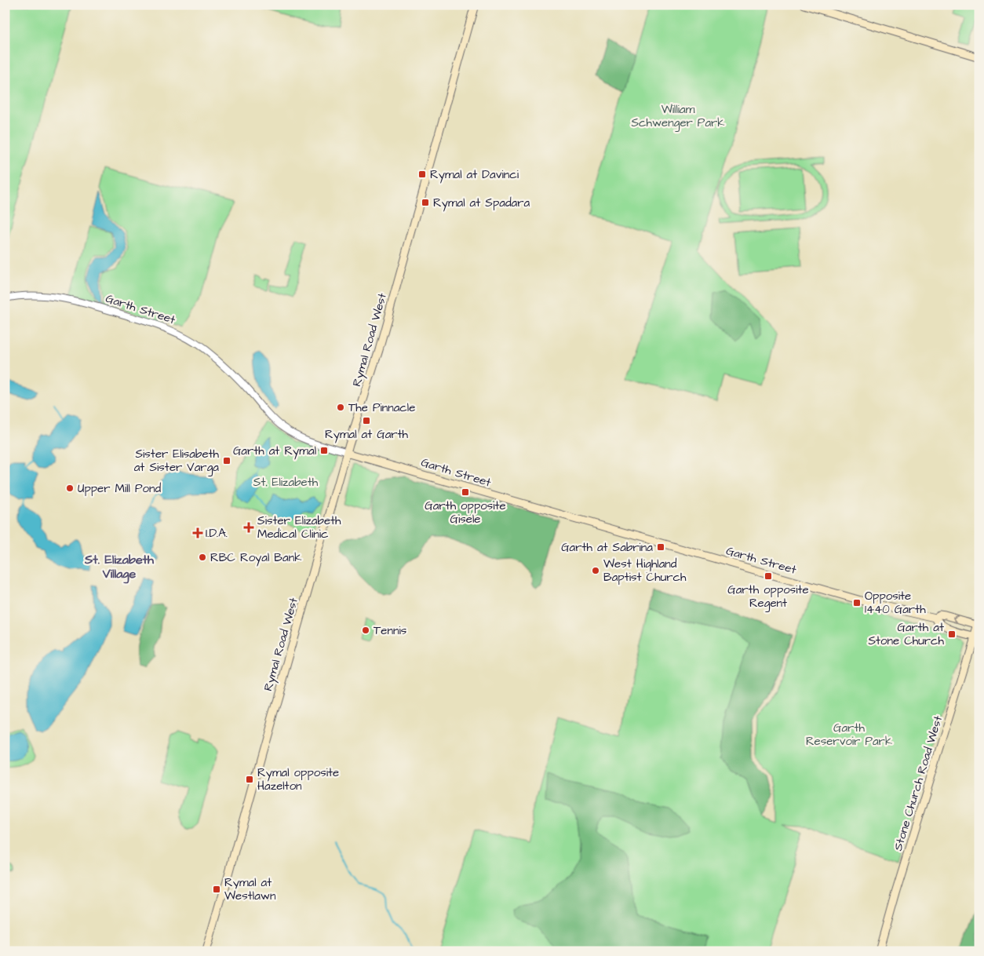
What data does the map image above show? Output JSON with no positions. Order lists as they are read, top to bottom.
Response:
{
  "streets": {
    "main road": ["Garth Street", "Rymal Road West", "Stone Church Road West"]
  },
  "crossings": [
    ["Garth Street", "Rymal Road West"],
    ["Garth Street", "Stone Church Road West"]
  ],
  "districts": ["St. Elizabeth Village"],
  "parks": ["William Schwenger Park", "St. Elizabeth", "Garth Reservoir Park"],
  "places": {
    "transit": [
      "Rymal at Davinci",
      "Rymal at Spadara",
      "Rymal at Garth",
      "Garth at Rymal",
      "Sister Elisabeth at Sister Varga",
      "Garth opposite Gisele",
      "Garth at Sabrina",
      "Garth opposite Regent",
      "Opposite 1440 Garth",
      "Garth at Stone Church",
      "Rymal opposite Hazelton",
      "Rymal at Westlawn"
    ],
    "other": [
      "The Pinnacle",
      "Upper Mill Pond",
      "RBC Royal Bank",
      "West Highland Baptist Church",
      "Tennis"
    ],
    "health": ["Sister Elizabeth Medical Clinic", "I.D.A."]
  }
}
